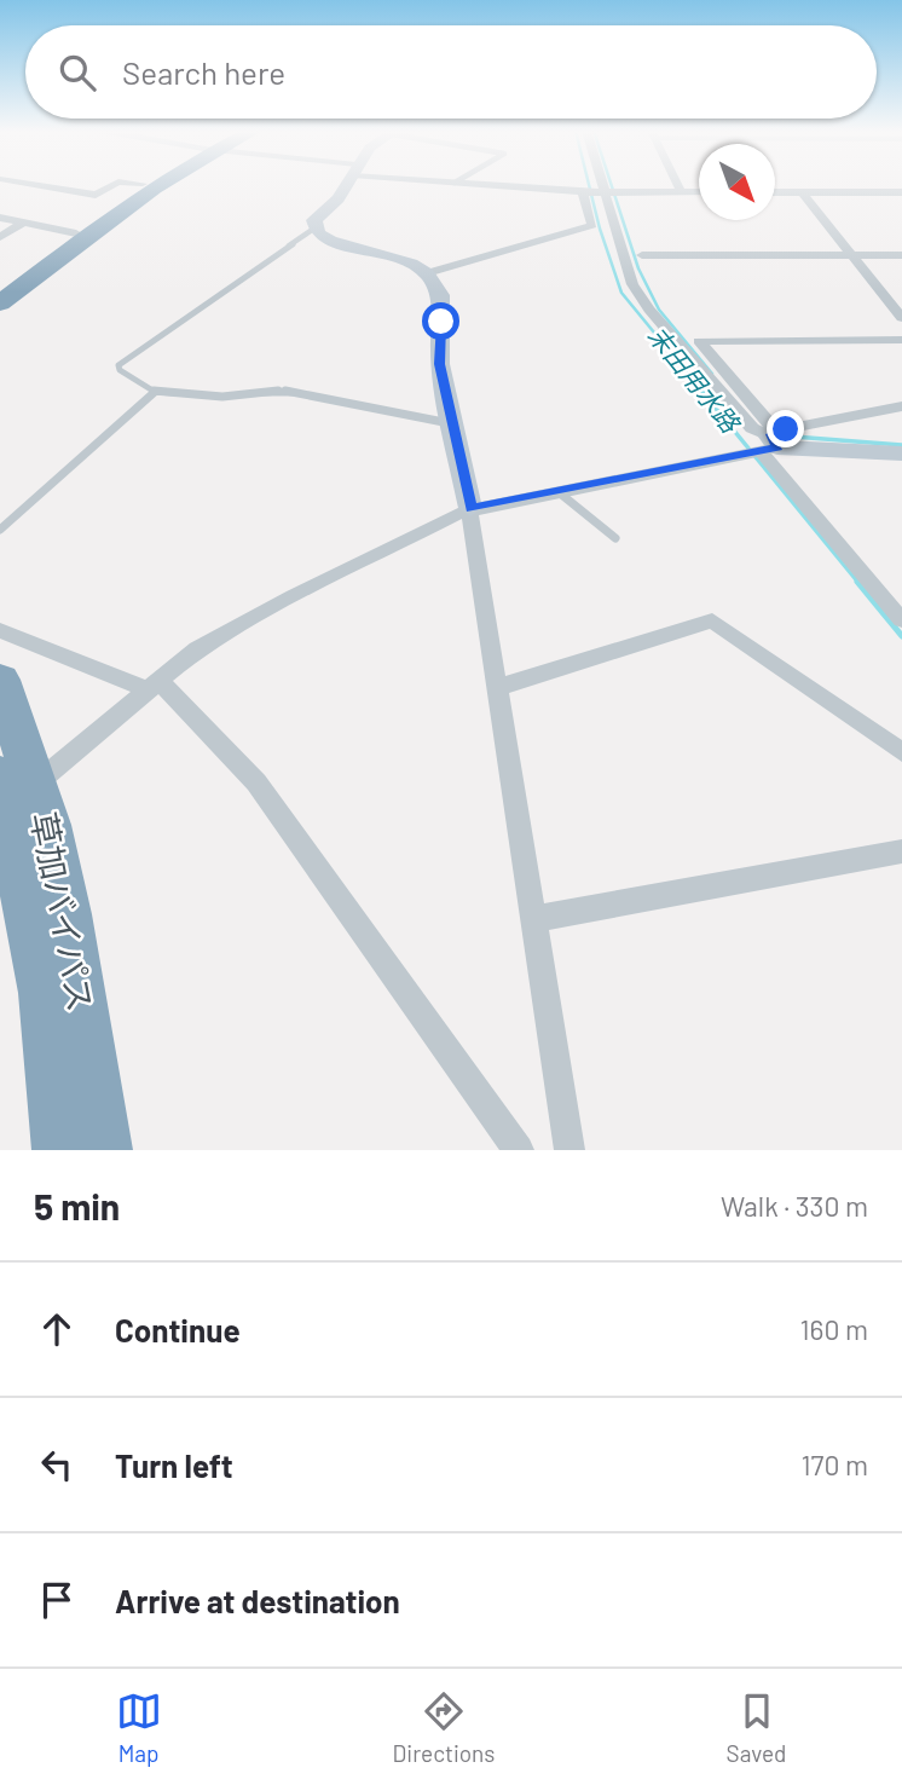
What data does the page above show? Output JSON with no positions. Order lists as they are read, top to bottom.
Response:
{
  "streets": {
    "highway": ["草加バイパス"]
  },
  "water": ["末田用水路"],
  "north": "bottom right",
  "page": {
    "search": "Search here",
    "heading": ["5 min", "Walk · 330 m"],
    "list": [
      ["Continue", "160 m"],
      ["Turn left", "170 m"],
      "Arrive at destination"
    ],
    "nav": ["Map", "Directions", "Saved"]
  }
}
